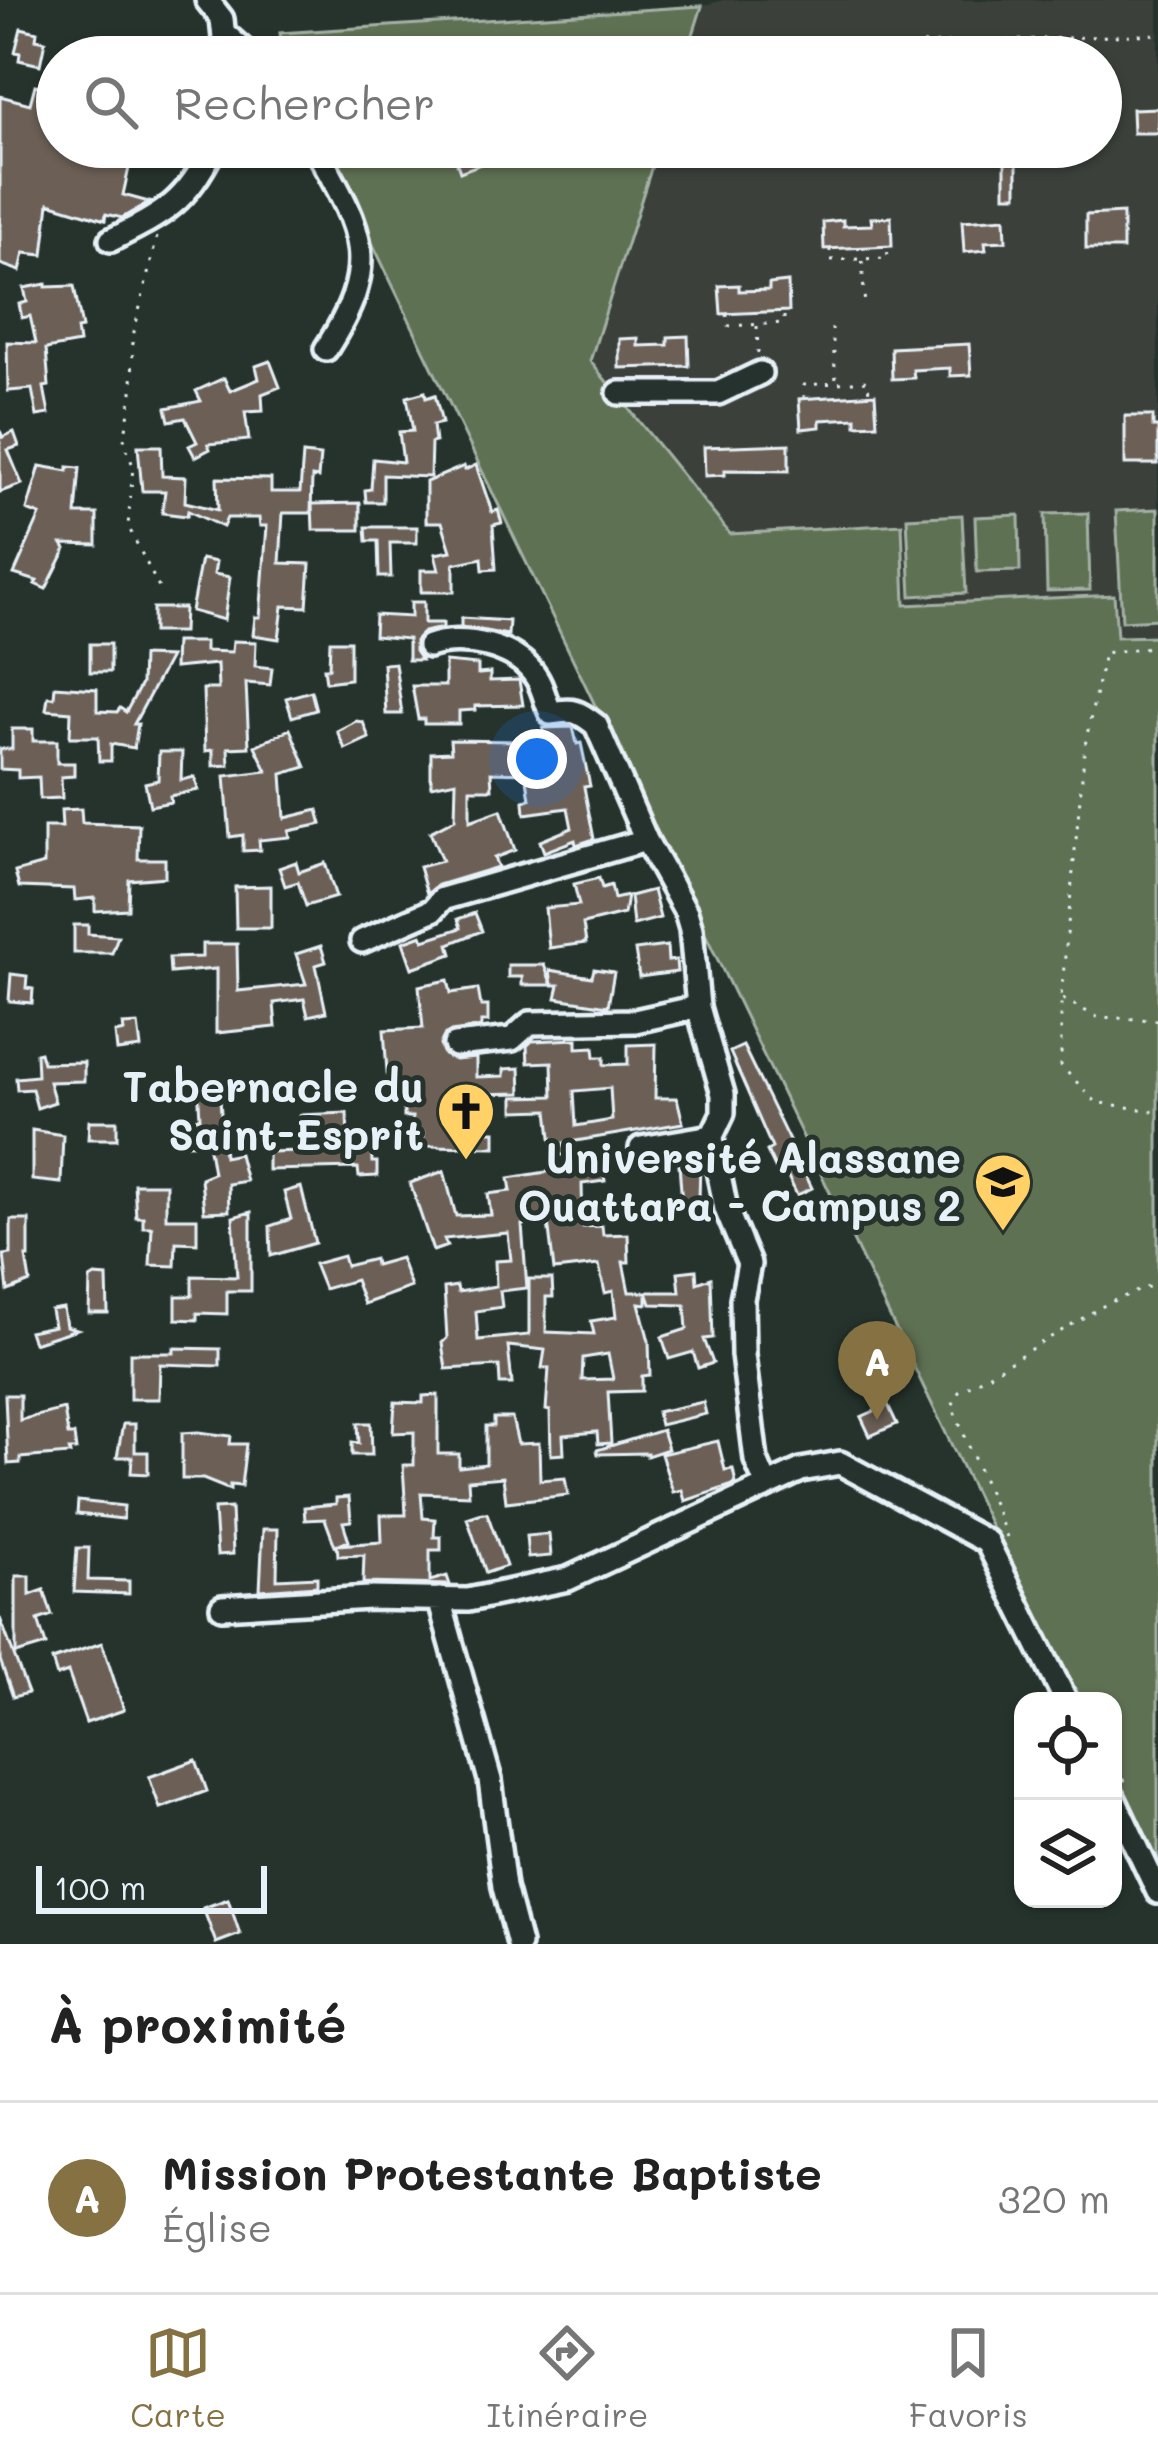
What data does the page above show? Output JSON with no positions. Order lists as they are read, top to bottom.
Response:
{
  "places": {
    "church": ["Tabernacle du Saint-Esprit"],
    "school or university": ["Université Alassane Ouattara - Campus 2"]
  },
  "scale_bar": "100 m",
  "page": {
    "search": "Rechercher",
    "pins": "A",
    "scale": "100 m",
    "heading": "À proximité",
    "list": [
      {
        "mark": "A",
        "name": "Mission Protestante Baptiste",
        "note": "Église",
        "value": "320 m"
      }
    ],
    "nav": ["Carte", "Itinéraire", "Favoris"]
  }
}
